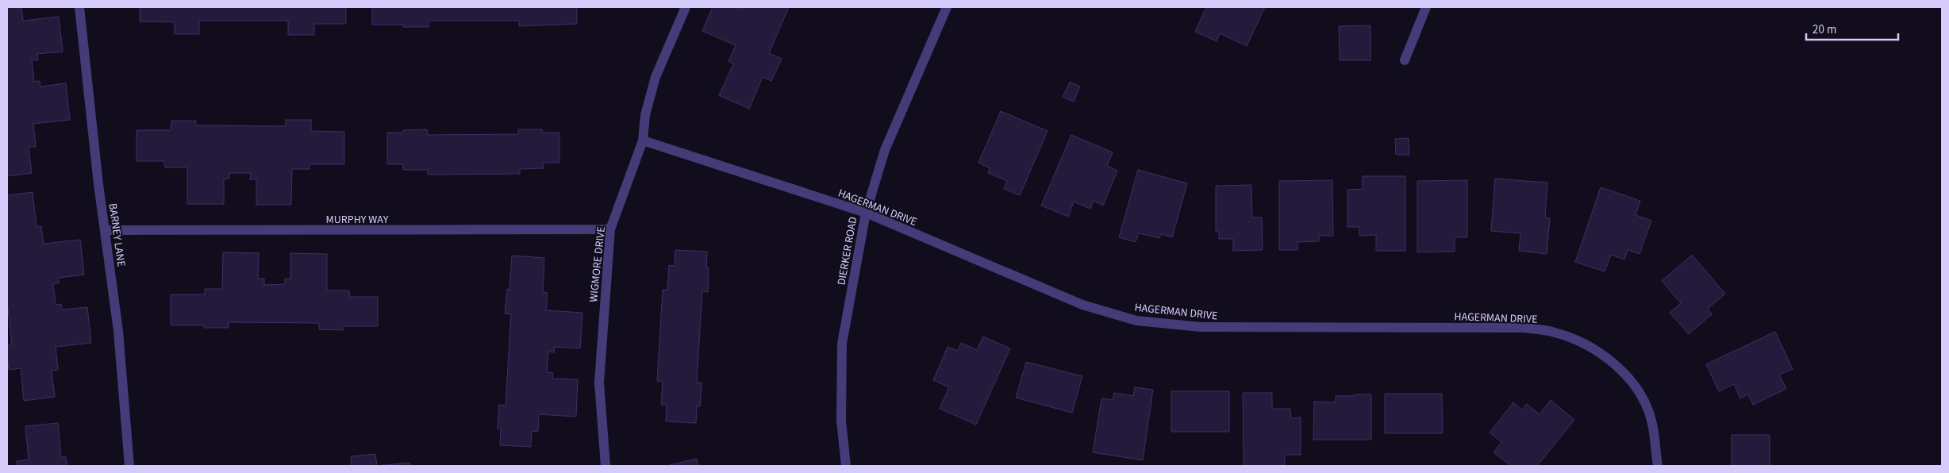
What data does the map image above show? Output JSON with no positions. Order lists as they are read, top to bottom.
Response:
{
  "streets": {
    "street": [
      "HAGERMAN DRIVE",
      "MURPHY WAY",
      "BARNEY LANE",
      "DIERKER ROAD",
      "WIGMORE DRIVE"
    ]
  },
  "crossings": [
    ["HAGERMAN DRIVE", "DIERKER ROAD"],
    ["HAGERMAN DRIVE", "WIGMORE DRIVE"],
    ["MURPHY WAY", "BARNEY LANE"],
    ["MURPHY WAY", "WIGMORE DRIVE"]
  ],
  "scale_bar": "20 m"
}
